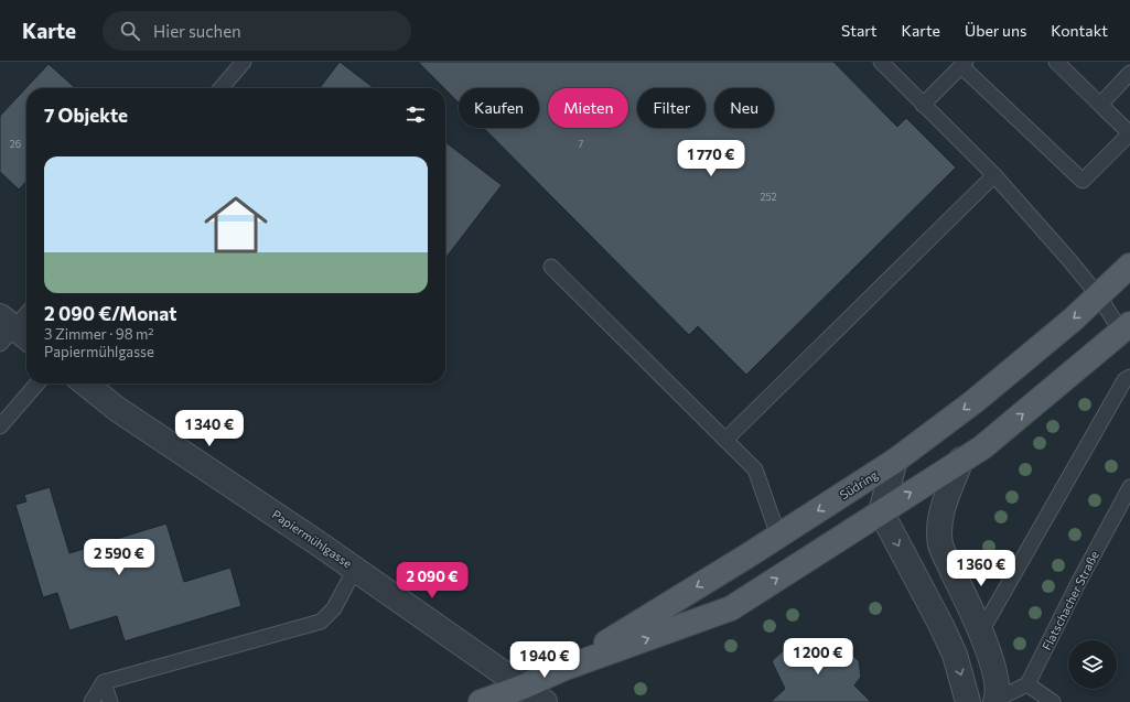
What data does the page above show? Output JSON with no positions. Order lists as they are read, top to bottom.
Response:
{
  "streets": {
    "main road": ["Südring"],
    "street": ["Papiermühlgasse"],
    "lane": ["Flatschacher Straße"]
  },
  "crossings": [
    ["Südring", "Papiermühlgasse"]
  ],
  "house_numbers": ["26", "7", "252"],
  "page": {
    "header": "Karte",
    "search": "Hier suchen",
    "nav": [
      "Start",
      "Karte",
      "Über uns",
      "Kontakt"
    ],
    "chip": [
      "Kaufen",
      "Mieten",
      "Filter",
      "Neu"
    ],
    "heading": "7 Objekte",
    "price": [
      "1 770 €",
      "1 340 €",
      "2 590 €",
      "1 360 €",
      "2 090 €",
      "1 200 €",
      "1 940 €"
    ],
    "list": [
      {
        "name": "2 090 €/Monat",
        "note": "3 Zimmer · 98 m² · Papiermühlgasse"
      }
    ]
  }
}
